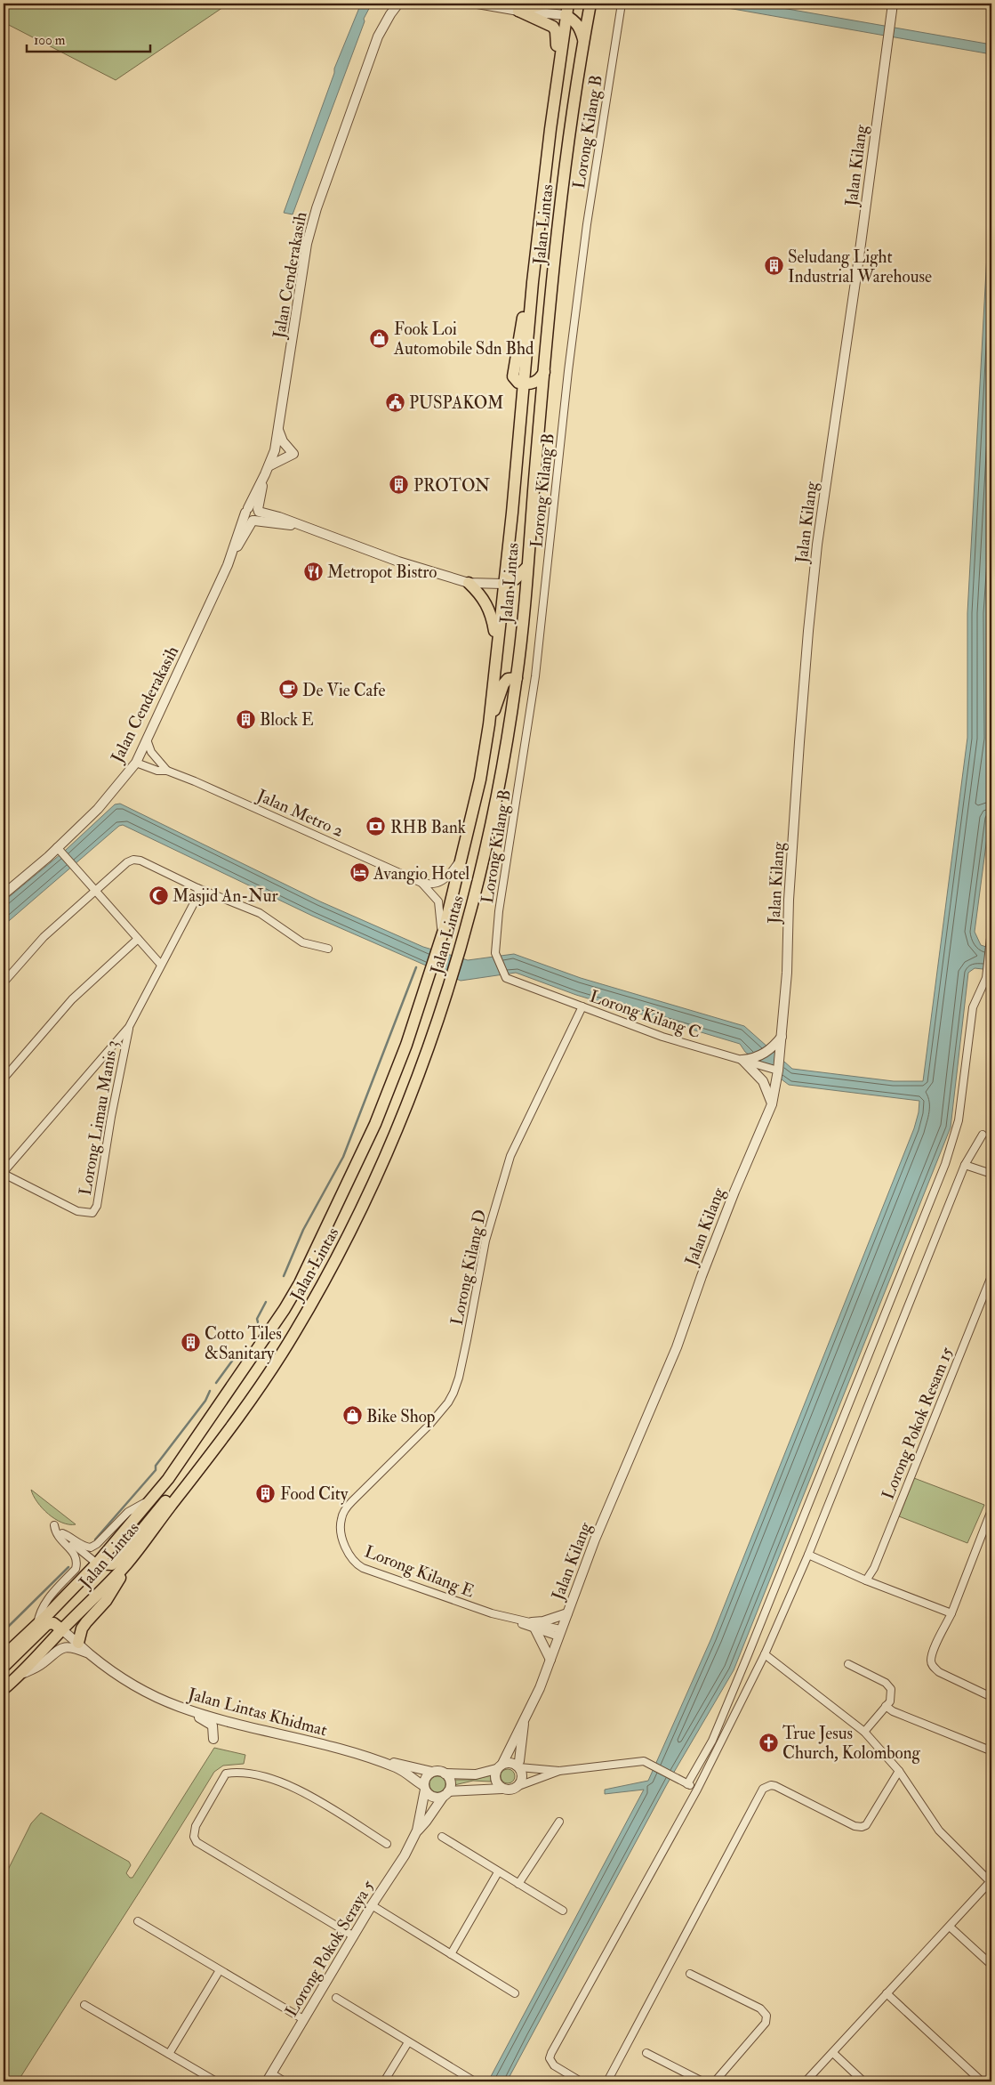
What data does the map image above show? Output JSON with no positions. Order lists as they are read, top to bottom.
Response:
{
  "streets": {
    "highway": ["Jalan Lintas"],
    "street": [
      "Lorong Kilang B",
      "Jalan Kilang",
      "Jalan Cenderakasih",
      "Jalan Metro 2",
      "Lorong Kilang C",
      "Lorong Limau Manis 3",
      "Lorong Kilang D",
      "Lorong Pokok Resam 15",
      "Lorong Kilang E",
      "Jalan Lintas Khidmat",
      "Lorong Pokok Seraya 5"
    ]
  },
  "crossings": [
    ["Lorong Kilang B", "Lorong Kilang C"],
    ["Jalan Kilang", "Lorong Kilang C"],
    ["Jalan Kilang", "Lorong Kilang E"],
    ["Jalan Lintas", "Jalan Metro 2"],
    ["Jalan Cenderakasih", "Jalan Metro 2"],
    ["Lorong Kilang C", "Lorong Kilang D"],
    ["Lorong Kilang D", "Lorong Kilang E"],
    ["Jalan Lintas Khidmat", "Lorong Pokok Seraya 5"]
  ],
  "places": {
    "building": [
      "Seludang Light Industrial Warehouse",
      "PROTON",
      "Block E",
      "Cotto Tiles &Sanitary",
      "Food City"
    ],
    "shop": ["Fook Loi Automobile Sdn Bhd", "Bike Shop"],
    "public building": ["PUSPAKOM"],
    "restaurant": ["Metropot Bistro"],
    "cafe": ["De Vie Cafe"],
    "bank": ["RHB Bank"],
    "hotel": ["Avangio Hotel"],
    "mosque": ["Masjid An-Nur"],
    "church": ["True Jesus Church, Kolombong"]
  },
  "scale_bar": "100 m"
}
